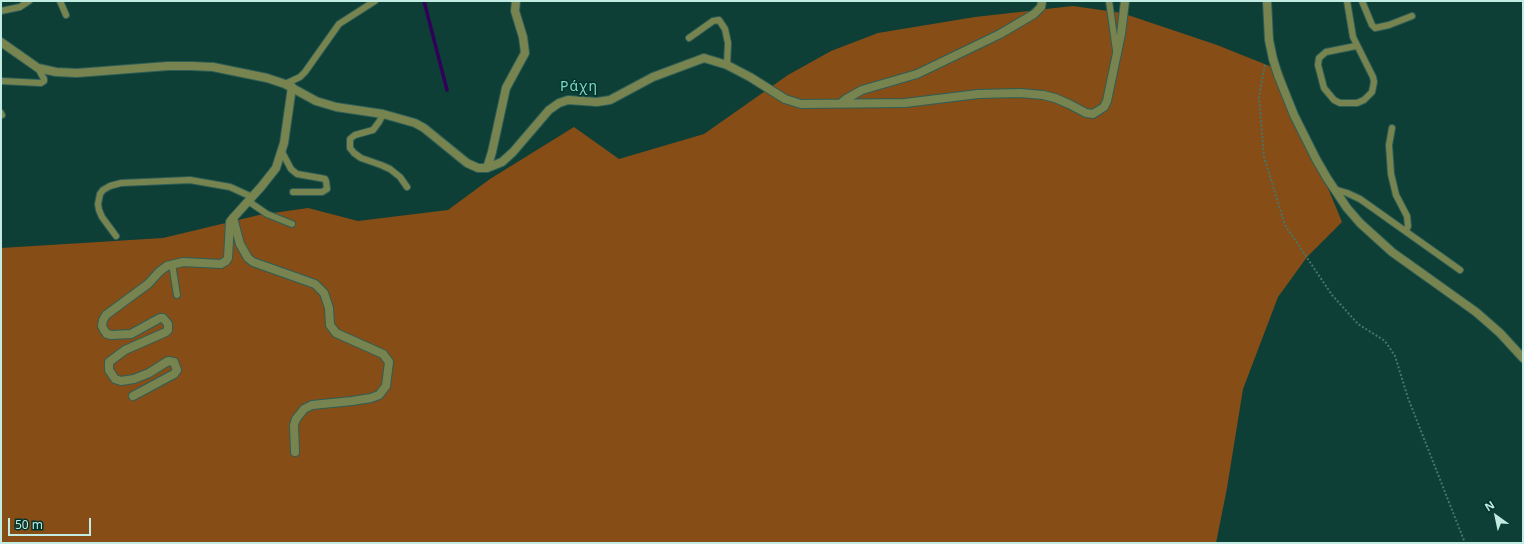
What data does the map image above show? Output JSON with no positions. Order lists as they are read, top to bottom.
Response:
{
  "districts": ["Ράχη"],
  "scale_bar": "50 m",
  "north": "top left"
}
